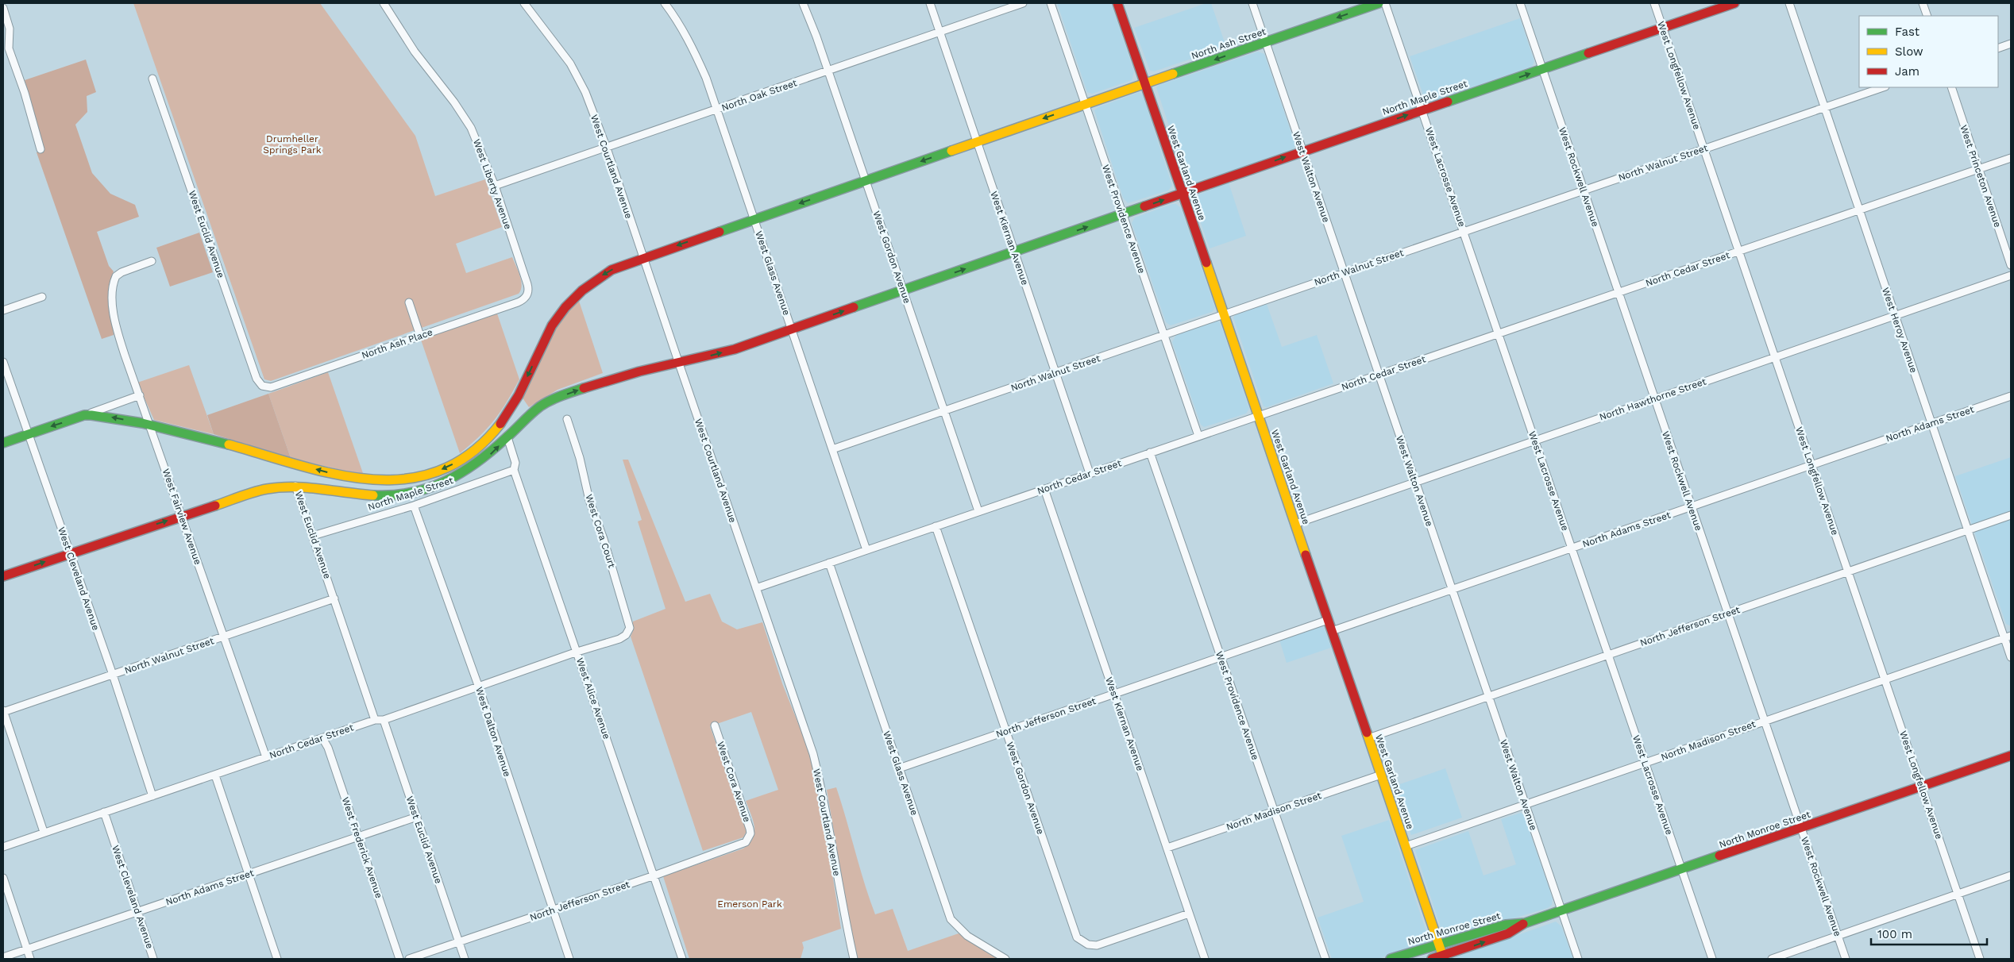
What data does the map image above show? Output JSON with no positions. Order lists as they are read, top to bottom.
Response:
{
  "streets": {
    "main road": [
      "North Ash Street",
      "North Maple Street",
      "West Garland Avenue",
      "North Monroe Street"
    ],
    "street": [
      "West Longfellow Avenue",
      "North Oak Street",
      "North Walnut Street",
      "West Courtland Avenue",
      "West Princeton Avenue",
      "West Walton Avenue",
      "West Lacrosse Avenue",
      "West Rockwell Avenue",
      "West Liberty Avenue",
      "West Providence Avenue",
      "West Euclid Avenue",
      "West Kiernan Avenue",
      "West Gordon Avenue",
      "North Cedar Street",
      "West Glass Avenue",
      "West Heroy Avenue",
      "North Ash Place",
      "North Hawthorne Street",
      "North Adams Street",
      "West Fairview Avenue",
      "West Cora Court",
      "West Cleveland Avenue",
      "North Jefferson Street",
      "West Alice Avenue",
      "West Dalton Avenue",
      "North Madison Street",
      "West Cora Avenue",
      "West Frederick Avenue"
    ]
  },
  "crossings": [
    ["North Ash Street", "West Courtland Avenue"],
    ["North Ash Street", "West Garland Avenue"],
    ["North Ash Street", "West Walton Avenue"],
    ["North Ash Street", "West Providence Avenue"],
    ["North Ash Street", "West Kiernan Avenue"],
    ["North Ash Street", "West Gordon Avenue"],
    ["North Ash Street", "West Glass Avenue"],
    ["North Ash Street", "West Fairview Avenue"],
    ["West Longfellow Avenue", "North Maple Street"],
    ["West Longfellow Avenue", "North Walnut Street"],
    ["West Longfellow Avenue", "North Cedar Street"],
    ["West Longfellow Avenue", "North Hawthorne Street"],
    ["West Longfellow Avenue", "North Adams Street"],
    ["West Longfellow Avenue", "North Jefferson Street"],
    ["West Longfellow Avenue", "North Madison Street"],
    ["West Longfellow Avenue", "North Monroe Street"],
    ["North Oak Street", "West Courtland Avenue"],
    ["North Oak Street", "West Liberty Avenue"],
    ["North Oak Street", "West Kiernan Avenue"],
    ["North Oak Street", "West Gordon Avenue"],
    ["North Oak Street", "West Glass Avenue"],
    ["North Maple Street", "West Courtland Avenue"],
    ["North Maple Street", "West Garland Avenue"],
    ["North Maple Street", "West Walton Avenue"],
    ["North Maple Street", "West Lacrosse Avenue"],
    ["North Maple Street", "West Rockwell Avenue"],
    ["North Maple Street", "West Providence Avenue"],
    ["North Maple Street", "West Euclid Avenue"],
    ["North Maple Street", "West Kiernan Avenue"],
    ["North Maple Street", "West Gordon Avenue"],
    ["North Maple Street", "West Glass Avenue"],
    ["North Maple Street", "West Fairview Avenue"],
    ["North Maple Street", "West Cleveland Avenue"],
    ["North Maple Street", "West Alice Avenue"],
    ["North Maple Street", "West Dalton Avenue"],
    ["North Walnut Street", "West Garland Avenue"],
    ["North Walnut Street", "West Walton Avenue"],
    ["North Walnut Street", "West Lacrosse Avenue"],
    ["North Walnut Street", "West Rockwell Avenue"],
    ["North Walnut Street", "West Providence Avenue"],
    ["North Walnut Street", "West Euclid Avenue"],
    ["North Walnut Street", "West Kiernan Avenue"],
    ["North Walnut Street", "West Gordon Avenue"],
    ["North Walnut Street", "West Glass Avenue"],
    ["North Walnut Street", "West Heroy Avenue"],
    ["North Walnut Street", "West Fairview Avenue"],
    ["North Walnut Street", "West Cleveland Avenue"],
    ["West Courtland Avenue", "North Cedar Street"],
    ["West Garland Avenue", "North Cedar Street"],
    ["West Garland Avenue", "North Hawthorne Street"],
    ["West Garland Avenue", "North Adams Street"],
    ["West Garland Avenue", "North Jefferson Street"],
    ["West Garland Avenue", "North Madison Street"],
    ["West Garland Avenue", "North Monroe Street"],
    ["West Princeton Avenue", "North Cedar Street"],
    ["West Walton Avenue", "North Cedar Street"],
    ["West Walton Avenue", "North Hawthorne Street"],
    ["West Walton Avenue", "North Adams Street"],
    ["West Walton Avenue", "North Jefferson Street"],
    ["West Walton Avenue", "North Madison Street"],
    ["West Walton Avenue", "North Monroe Street"],
    ["West Lacrosse Avenue", "North Cedar Street"],
    ["West Lacrosse Avenue", "North Hawthorne Street"],
    ["West Lacrosse Avenue", "North Adams Street"],
    ["West Lacrosse Avenue", "North Jefferson Street"],
    ["West Lacrosse Avenue", "North Madison Street"],
    ["West Lacrosse Avenue", "North Monroe Street"],
    ["West Rockwell Avenue", "North Cedar Street"],
    ["West Rockwell Avenue", "North Hawthorne Street"],
    ["West Rockwell Avenue", "North Adams Street"],
    ["West Rockwell Avenue", "North Jefferson Street"],
    ["West Rockwell Avenue", "North Madison Street"],
    ["West Rockwell Avenue", "North Monroe Street"],
    ["West Liberty Avenue", "North Ash Place"],
    ["West Providence Avenue", "North Cedar Street"],
    ["West Providence Avenue", "North Jefferson Street"],
    ["West Providence Avenue", "North Madison Street"],
    ["West Euclid Avenue", "North Cedar Street"],
    ["West Euclid Avenue", "North Ash Place"],
    ["West Euclid Avenue", "North Adams Street"],
    ["West Euclid Avenue", "North Jefferson Street"],
    ["West Kiernan Avenue", "West Gordon Avenue"],
    ["West Kiernan Avenue", "North Cedar Street"],
    ["West Kiernan Avenue", "North Jefferson Street"],
    ["West Kiernan Avenue", "North Madison Street"],
    ["West Gordon Avenue", "North Cedar Street"],
    ["West Gordon Avenue", "North Jefferson Street"],
    ["North Cedar Street", "West Glass Avenue"],
    ["North Cedar Street", "West Heroy Avenue"],
    ["North Cedar Street", "West Fairview Avenue"],
    ["North Cedar Street", "West Cora Court"],
    ["North Cedar Street", "West Cleveland Avenue"],
    ["North Cedar Street", "West Alice Avenue"],
    ["North Cedar Street", "West Dalton Avenue"],
    ["North Cedar Street", "West Frederick Avenue"],
    ["West Glass Avenue", "North Jefferson Street"],
    ["West Heroy Avenue", "North Hawthorne Street"],
    ["West Heroy Avenue", "North Adams Street"],
    ["West Heroy Avenue", "North Jefferson Street"],
    ["West Heroy Avenue", "North Madison Street"],
    ["North Adams Street", "West Cleveland Avenue"],
    ["North Adams Street", "West Frederick Avenue"],
    ["North Jefferson Street", "West Alice Avenue"],
    ["North Jefferson Street", "West Dalton Avenue"],
    ["North Jefferson Street", "West Cora Avenue"]
  ],
  "one_way": ["North Ash Street", "North Maple Street"],
  "parks": ["Drumheller Springs Park", "Emerson Park"],
  "legend": ["Fast", "Slow", "Jam"],
  "scale_bar": "100 m"
}
